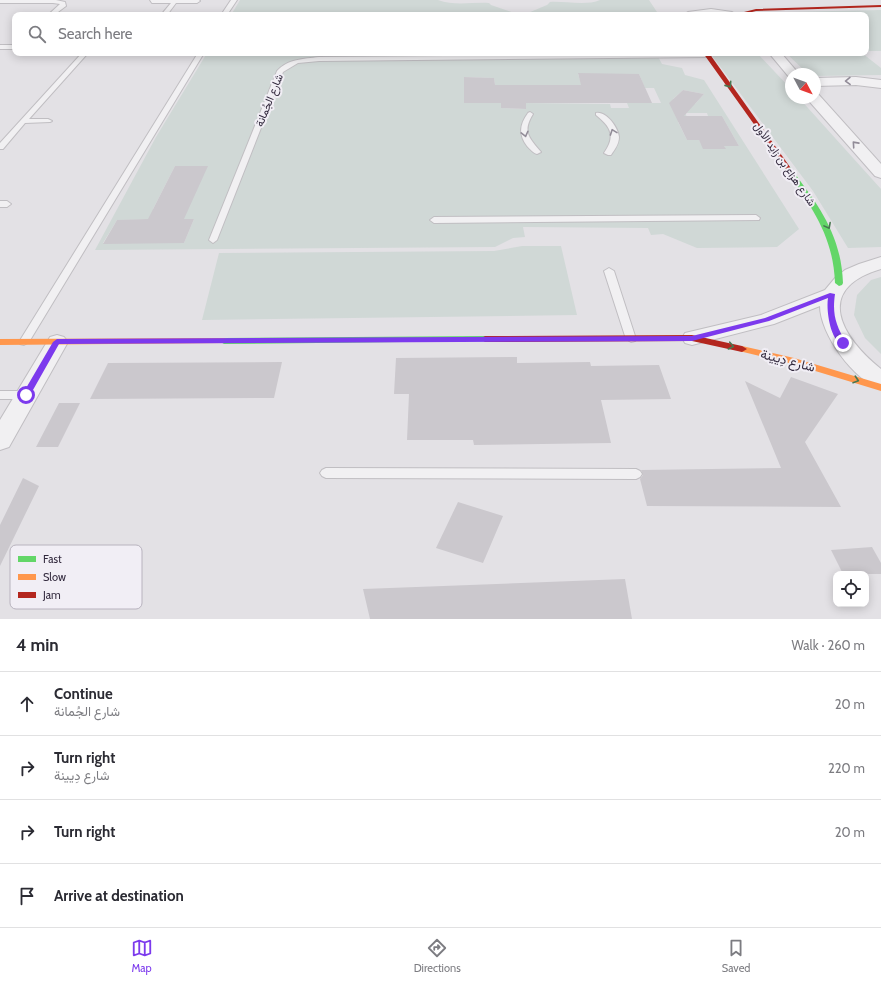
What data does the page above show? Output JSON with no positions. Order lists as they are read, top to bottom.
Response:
{
  "streets": {
    "street": ["شارع هزاع بن زايد الأول", "شارع دِيينة"],
    "lane": ["شارع الجُمانة"]
  },
  "crossings": [
    ["شارع هزاع بن زايد الأول", "شارع دِيينة"]
  ],
  "legend": ["Fast", "Slow", "Jam"],
  "north": "bottom right",
  "page": {
    "search": "Search here",
    "heading": ["4 min", "Walk · 260 m"],
    "list": [
      ["Continue", "شارع الجُمانة", "20 m"],
      ["Turn right", "شارع دِيينة", "220 m"],
      ["Turn right", "20 m"],
      "Arrive at destination"
    ],
    "nav": ["Map", "Directions", "Saved"]
  }
}
